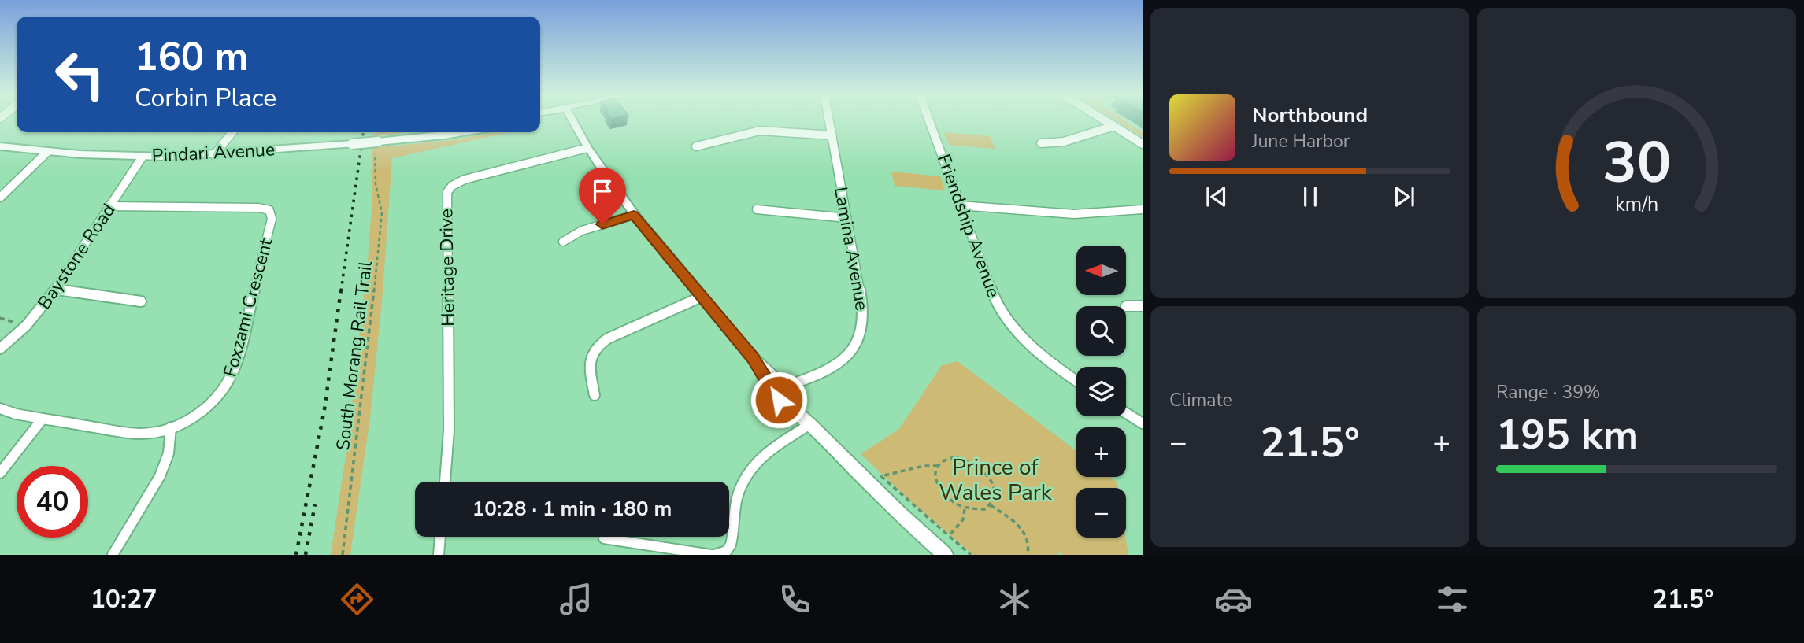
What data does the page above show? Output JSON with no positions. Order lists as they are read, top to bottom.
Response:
{
  "streets": {
    "street": [
      "Pindari Avenue",
      "Friendship Avenue",
      "Lamina Avenue",
      "Baystone Road",
      "Heritage Drive",
      "Foxzami Crescent"
    ],
    "path": ["South Morang Rail Trail"]
  },
  "crossings": [
    ["Pindari Avenue", "Baystone Road"],
    ["Baystone Road", "Foxzami Crescent"]
  ],
  "parks": ["Prince of Wales Park"],
  "north": "left",
  "page": {
    "turn": ["160 m", "Corbin Place"],
    "song": ["Northbound", "June Harbor"],
    "map_buttons": ["+", "−"],
    "tile": [
      "Climate",
      ["Range · 39%", "195 km"]
    ],
    "heat": ["−", "21.5°", "+"],
    "limit": "40",
    "trip": "10:28 · 1 min · 180 m",
    "tabs": ["10:27", "21.5°"],
    "gauge": ["30", "km/h"]
  }
}
